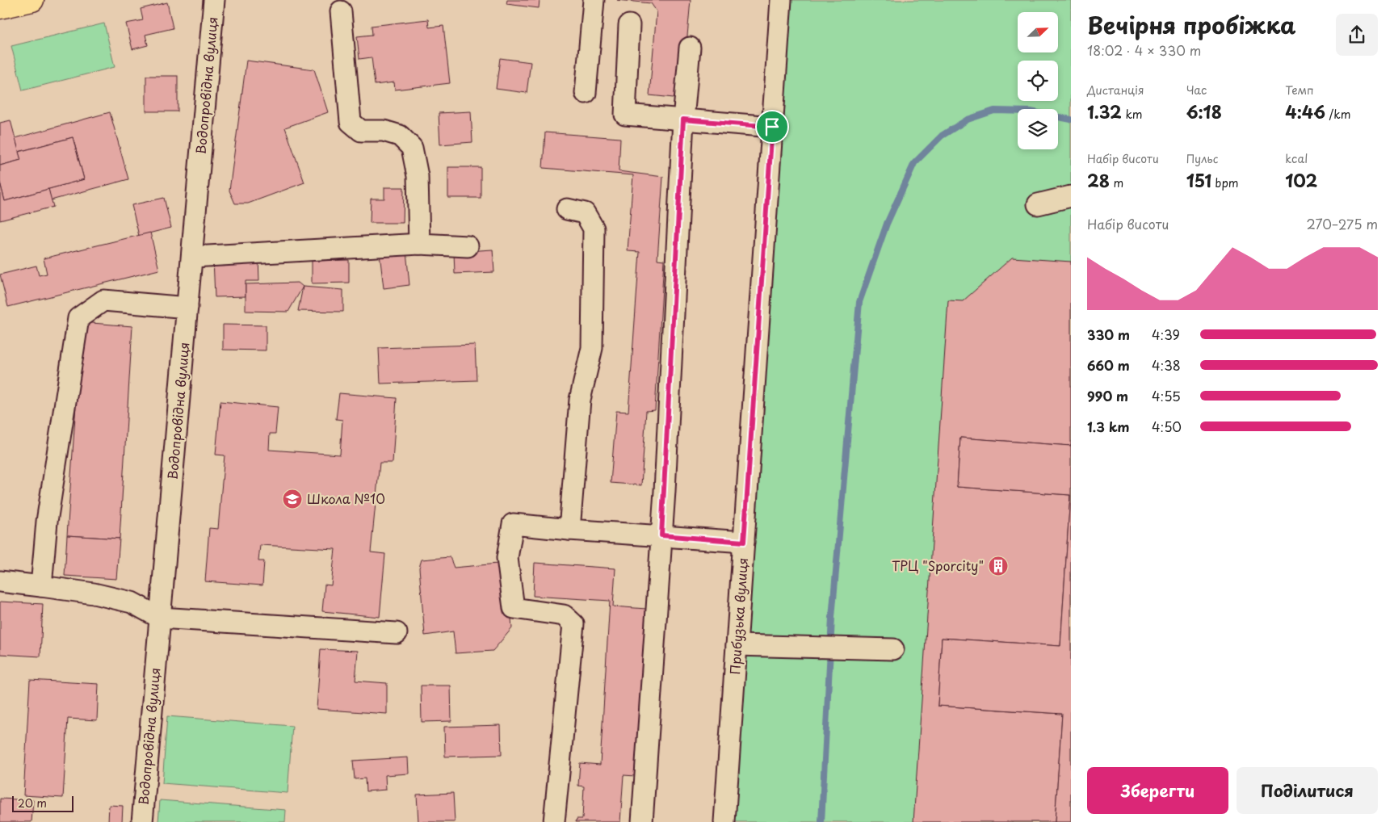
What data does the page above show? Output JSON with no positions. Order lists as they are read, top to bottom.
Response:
{
  "streets": {
    "street": ["Водопровідна вулиця", "Прибузька вулиця"]
  },
  "places": {
    "school or university": ["Школа №10"],
    "building": ["ТРЦ \"Sporcity\""]
  },
  "scale_bar": "20 m",
  "north": "top right",
  "page": {
    "heading": ["Вечірня пробіжка", "18:02 · 4 × 330 m"],
    "stats": [
      ["Дистанція", "1.32 km"],
      ["Час", "6:18"],
      ["Темп", "4:46 /km"],
      ["Набір висоти", "28 m"],
      ["Пульс", "151 bpm"],
      ["kcal", "102"]
    ],
    "chart": ["Набір висоти", "270–275 m"],
    "list": [
      {
        "name": "330 m",
        "note": "4:39"
      },
      {
        "name": "660 m",
        "note": "4:38"
      },
      {
        "name": "990 m",
        "note": "4:55"
      },
      {
        "name": "1.3 km",
        "note": "4:50"
      }
    ],
    "buttons": ["Зберегти", "Поділитися"],
    "scale": "20 m"
  }
}
